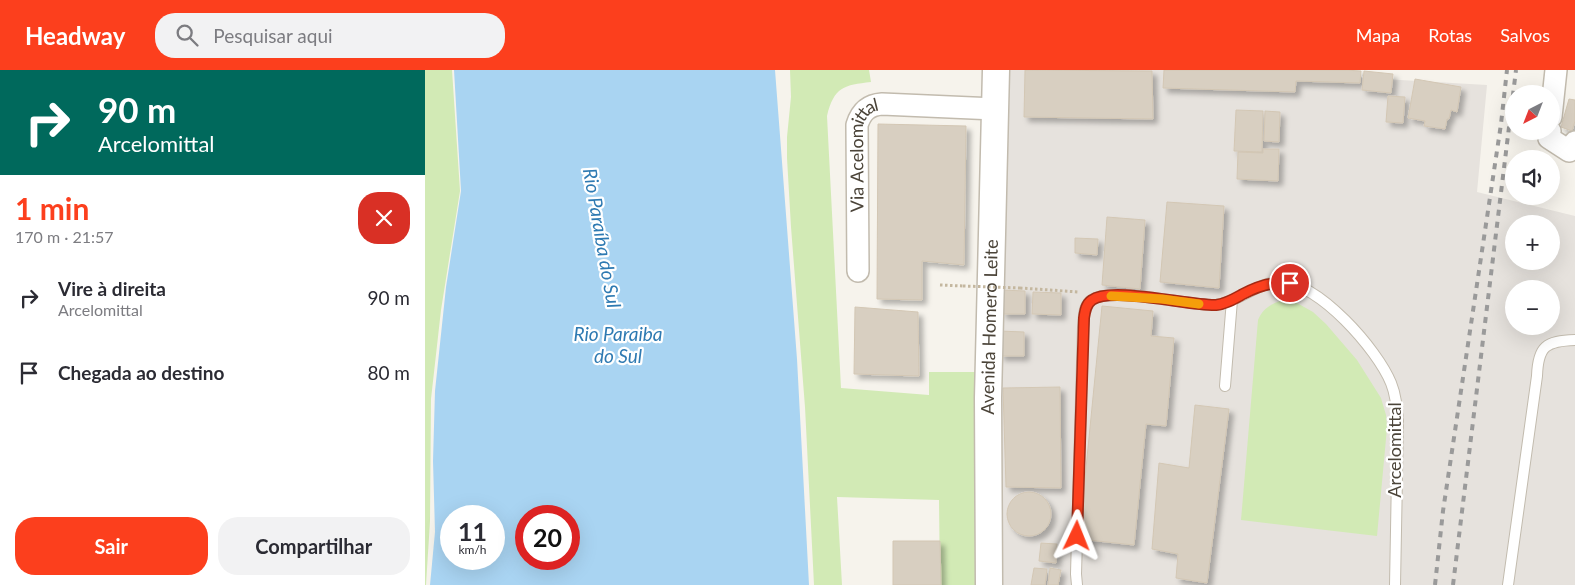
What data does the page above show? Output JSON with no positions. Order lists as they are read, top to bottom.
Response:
{
  "streets": {
    "street": ["Via Acelomittal", "Avenida Homero Leite"],
    "lane": ["Arcelomittal"]
  },
  "crossings": [
    ["Via Acelomittal", "Avenida Homero Leite"]
  ],
  "water": ["Rio Paraíba do Sul", "Rio Paraiba do Sul"],
  "north": "bottom left",
  "page": {
    "header": "Headway",
    "search": "Pesquisar aqui",
    "nav": ["Mapa", "Rotas", "Salvos"],
    "turn": ["90 m", "Arcelomittal"],
    "map_buttons": ["+", "−"],
    "heading": ["1 min", "170 m · 21:57"],
    "list": [
      {
        "name": "Vire à direita",
        "note": "Arcelomittal",
        "value": "90 m"
      },
      {
        "name": "Chegada ao destino",
        "value": "80 m"
      }
    ],
    "speed": "11 km/h",
    "limit": "20",
    "buttons": ["Sair", "Compartilhar"]
  }
}
